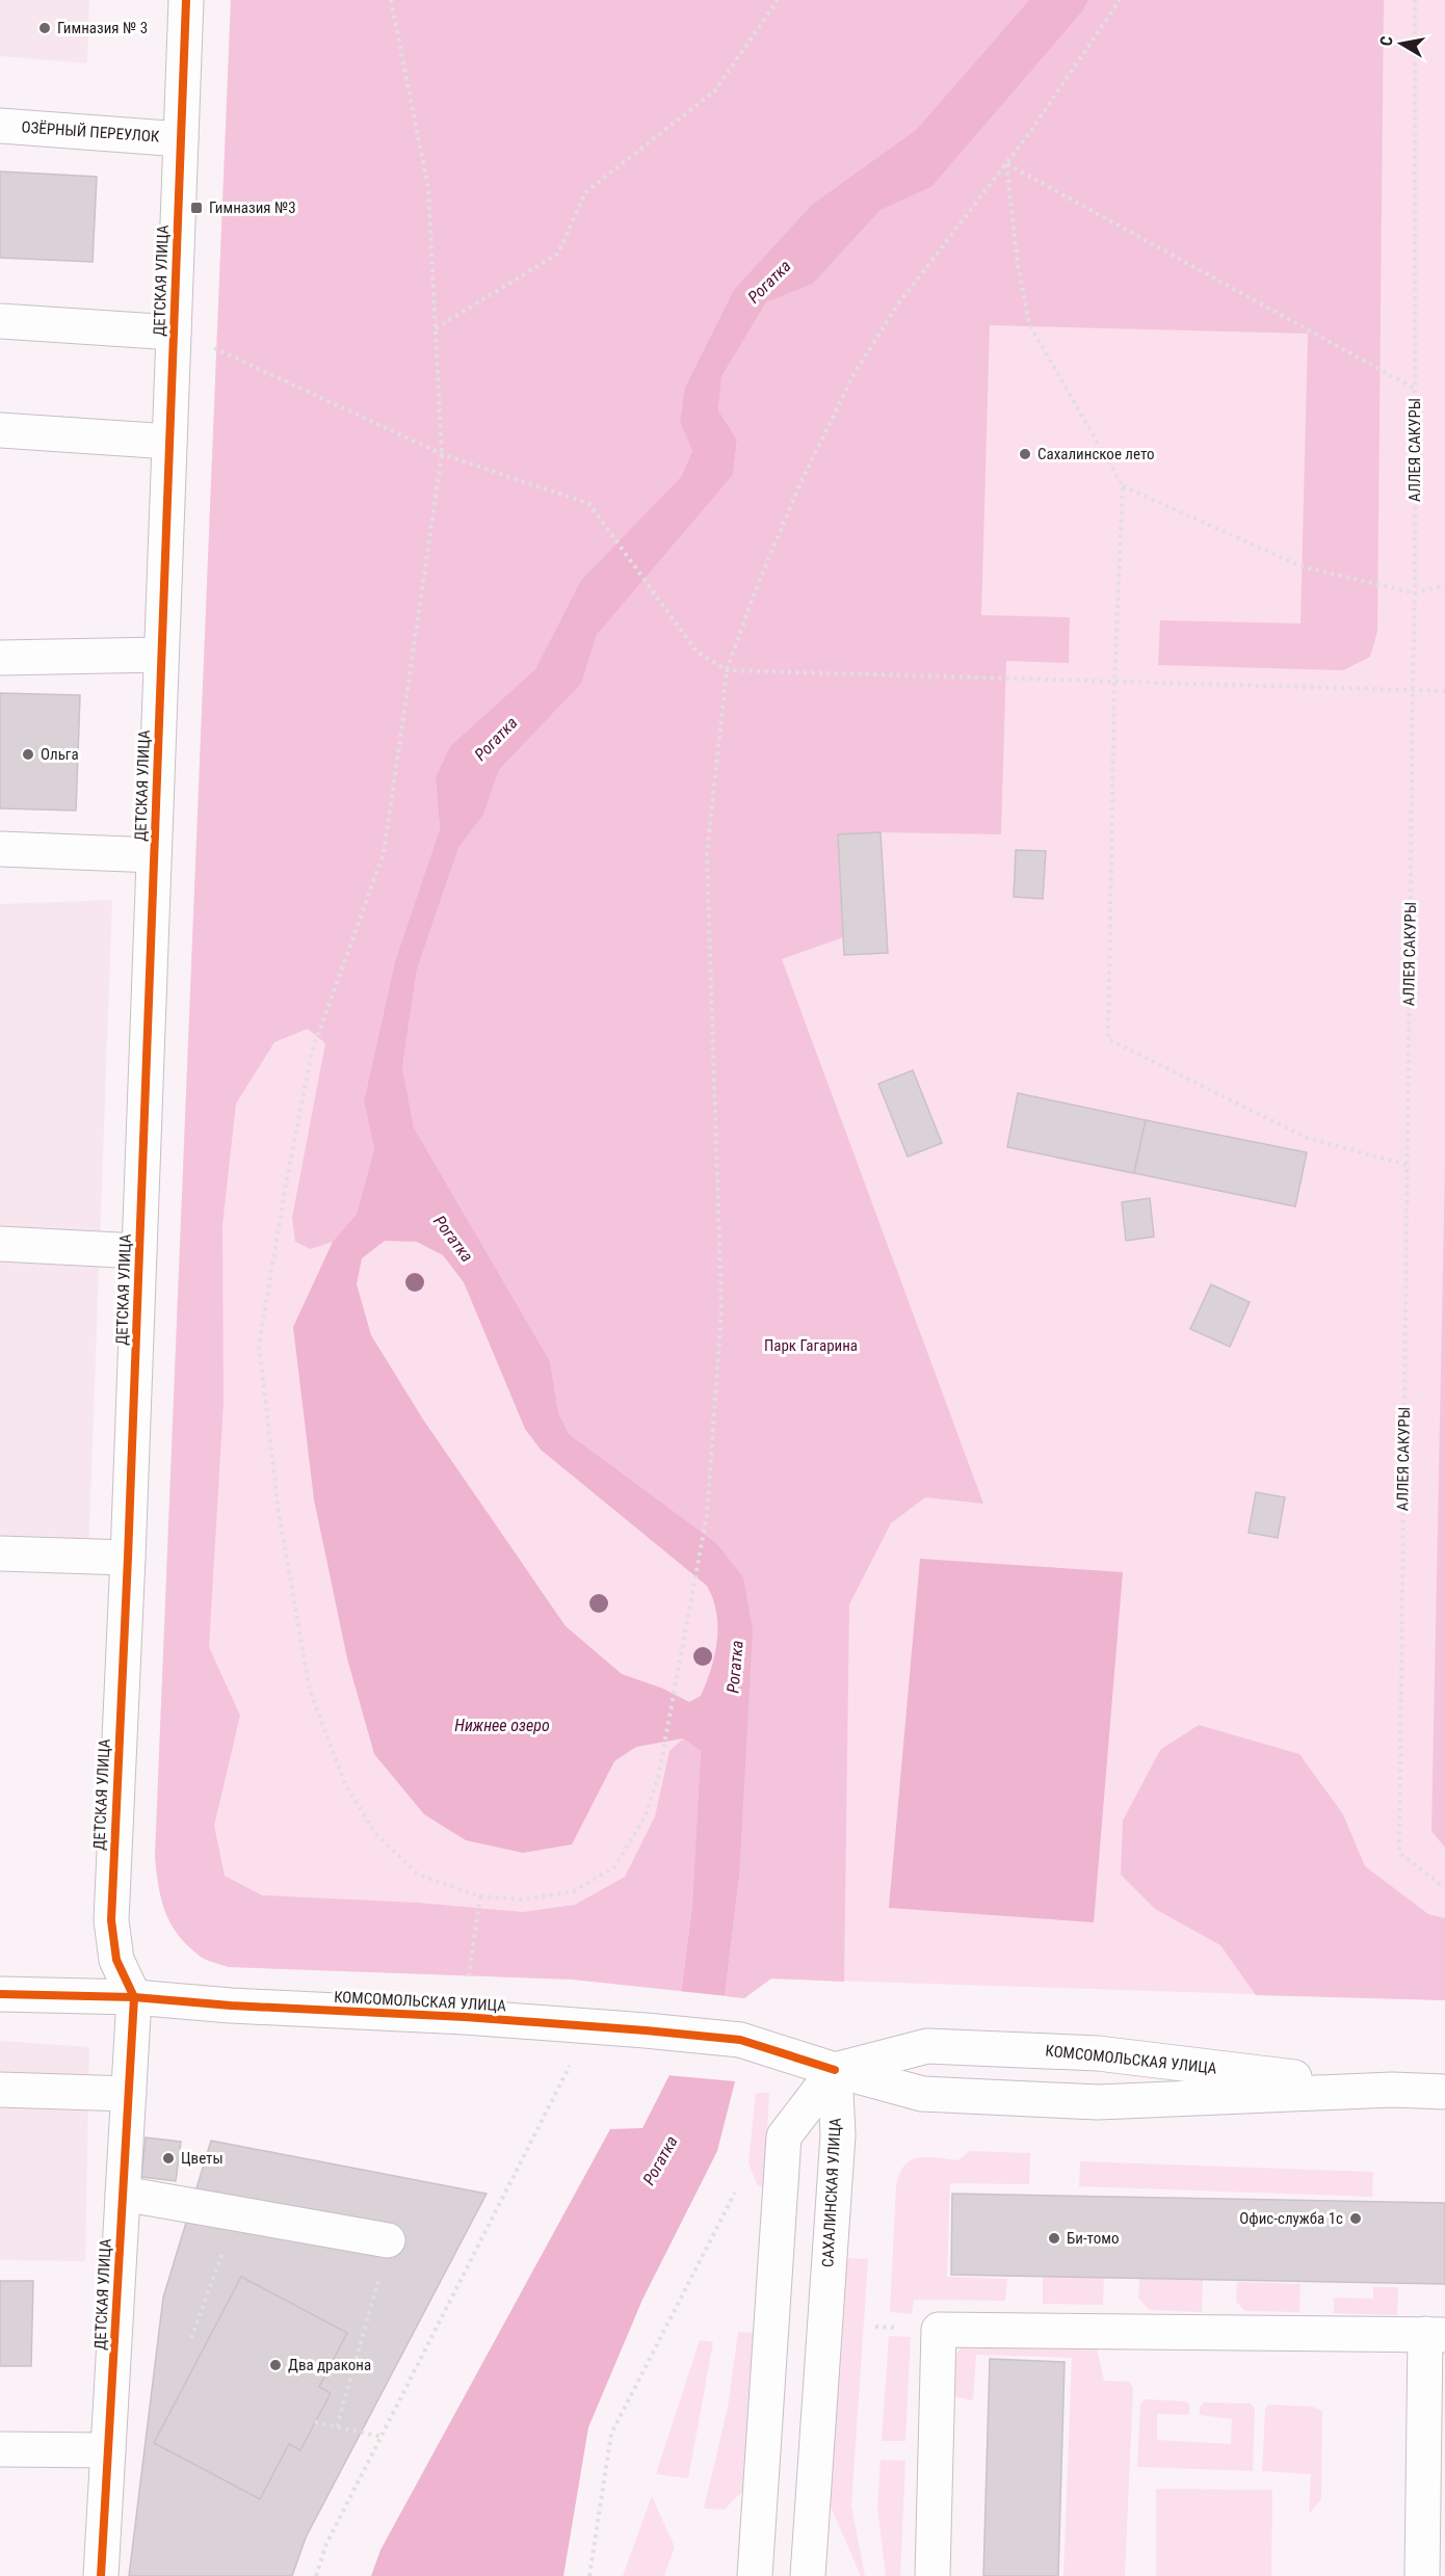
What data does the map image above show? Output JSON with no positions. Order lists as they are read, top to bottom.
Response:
{
  "streets": {
    "street": [
      "ОЗЁРНЫЙ ПЕРЕУЛОК",
      "ДЕТСКАЯ УЛИЦА",
      "КОМСОМОЛЬСКАЯ УЛИЦА",
      "САХАЛИНСКАЯ УЛИЦА"
    ],
    "path": ["АЛЛЕЯ САКУРЫ"]
  },
  "crossings": [
    ["ОЗЁРНЫЙ ПЕРЕУЛОК", "ДЕТСКАЯ УЛИЦА"],
    ["ДЕТСКАЯ УЛИЦА", "КОМСОМОЛЬСКАЯ УЛИЦА"],
    ["КОМСОМОЛЬСКАЯ УЛИЦА", "САХАЛИНСКАЯ УЛИЦА"]
  ],
  "water": ["Рогатка", "Нижнее озеро"],
  "parks": ["Парк Гагарина"],
  "places": {
    "other": [
      "Гимназия № 3",
      "Сахалинское лето",
      "Ольга",
      "Цветы",
      "Офис-служба 1с",
      "Би-томо",
      "Два дракона"
    ],
    "transit": ["Гимназия №3"]
  },
  "north": "left"
}
